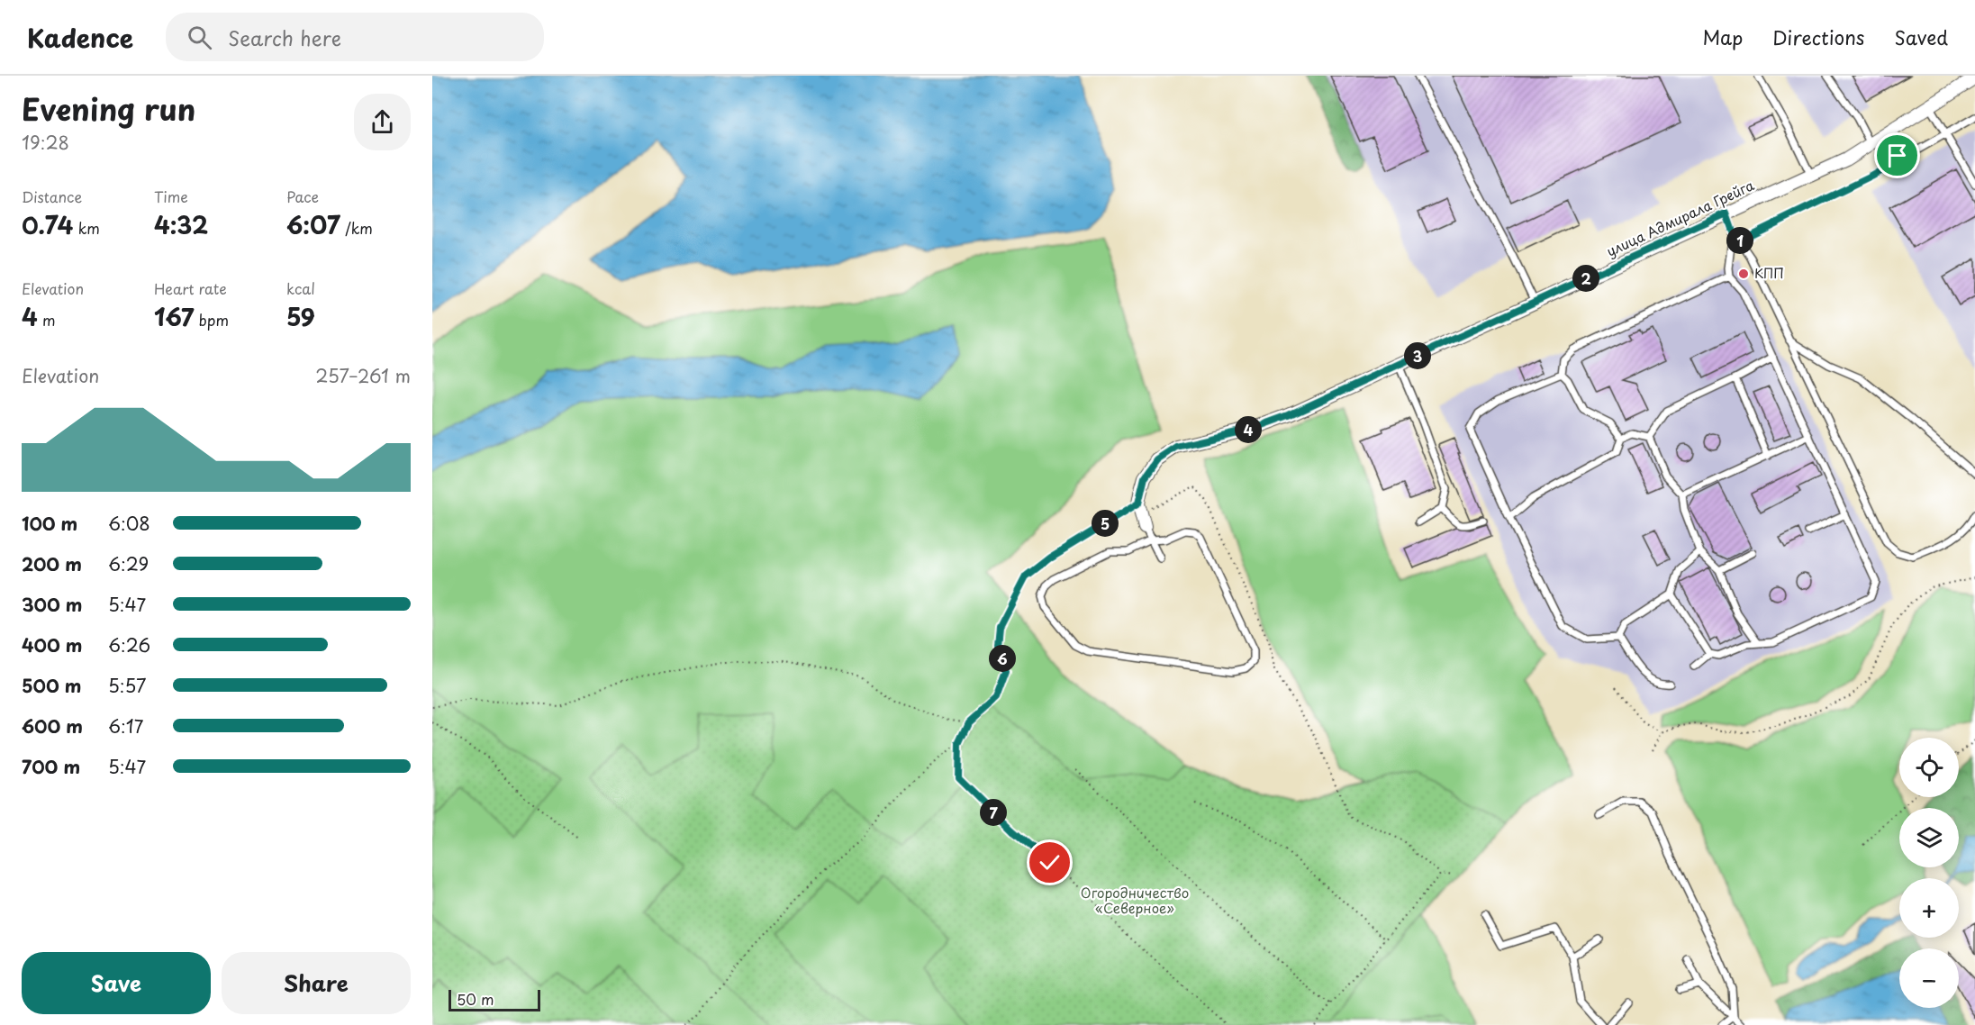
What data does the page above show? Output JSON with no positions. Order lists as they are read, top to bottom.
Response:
{
  "streets": {
    "street": ["улица Адмирала Грейга"]
  },
  "parks": ["Огородничество «Северное»"],
  "places": ["КПП"],
  "scale_bar": "50 m",
  "page": {
    "header": "Kadence",
    "search": "Search here",
    "nav": ["Map", "Directions", "Saved"],
    "heading": ["Evening run", "19:28"],
    "stats": [
      ["Distance", "0.74 km"],
      ["Time", "4:32"],
      ["Pace", "6:07 /km"],
      ["Elevation", "4 m"],
      ["Heart rate", "167 bpm"],
      ["kcal", "59"]
    ],
    "pins": [
      "1",
      "2",
      "3",
      "4",
      "5",
      "6",
      "7"
    ],
    "chart": ["Elevation", "257–261 m"],
    "list": [
      {
        "name": "100 m",
        "note": "6:08"
      },
      {
        "name": "200 m",
        "note": "6:29"
      },
      {
        "name": "300 m",
        "note": "5:47"
      },
      {
        "name": "400 m",
        "note": "6:26"
      },
      {
        "name": "500 m",
        "note": "5:57"
      },
      {
        "name": "600 m",
        "note": "6:17"
      },
      {
        "name": "700 m",
        "note": "5:47"
      }
    ],
    "map_buttons": ["+", "−"],
    "buttons": ["Save", "Share"],
    "scale": "50 m"
  }
}
